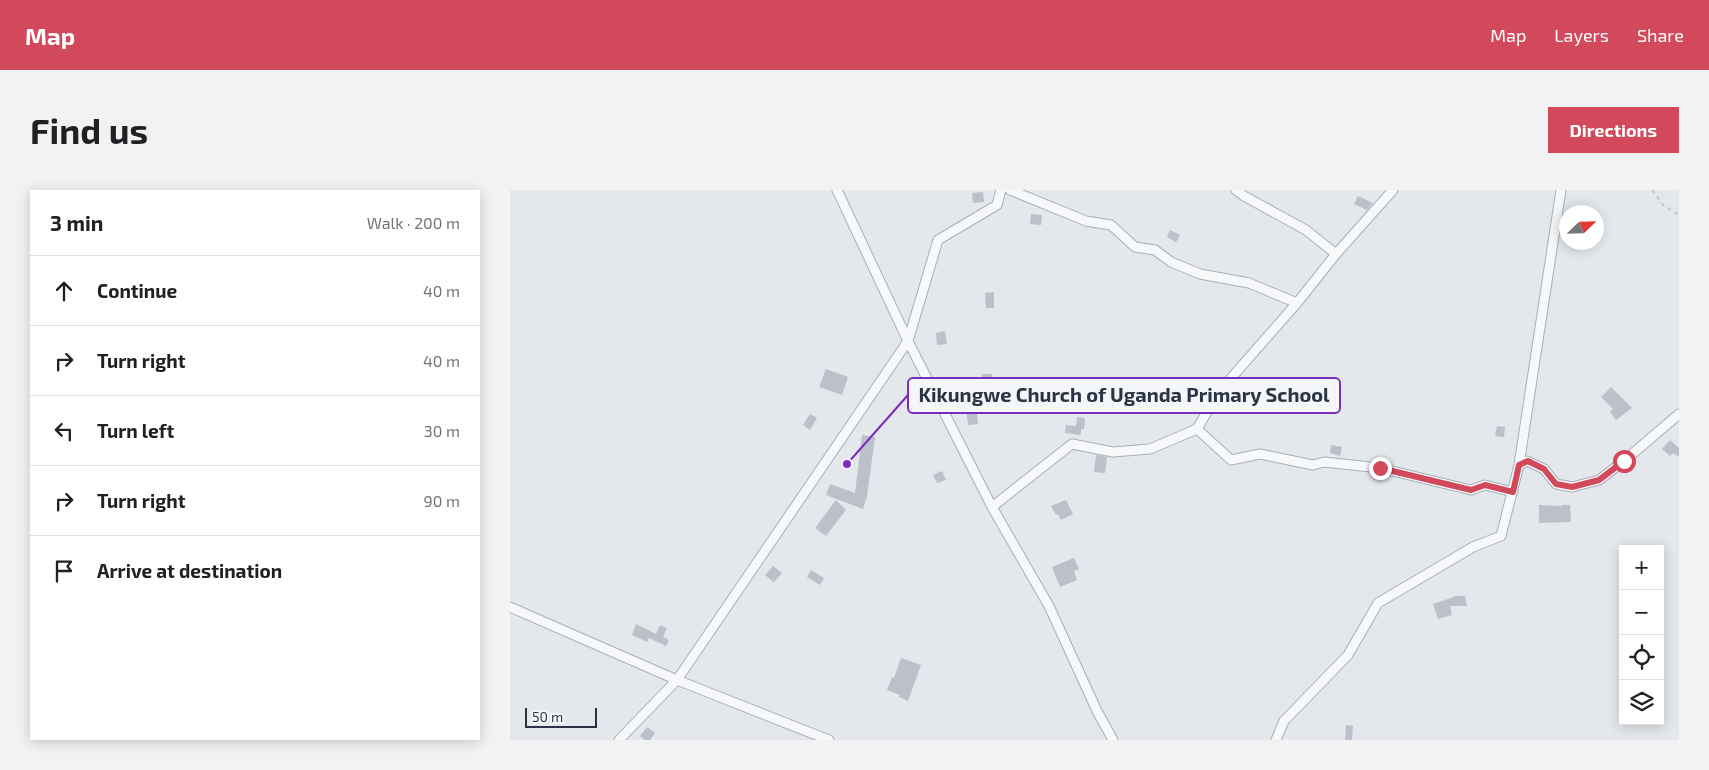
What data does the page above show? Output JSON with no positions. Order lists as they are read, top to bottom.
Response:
{
  "places": ["Kikungwe Church of Uganda Primary School"],
  "scale_bar": "50 m",
  "north": "top right",
  "page": {
    "header": "Map",
    "nav": ["Map", "Layers", "Share"],
    "buttons": "Directions",
    "title": "Find us",
    "heading": ["3 min", "Walk · 200 m"],
    "list": [
      ["Continue", "40 m"],
      ["Turn right", "40 m"],
      ["Turn left", "30 m"],
      ["Turn right", "90 m"],
      "Arrive at destination"
    ],
    "map_buttons": ["+", "−"],
    "scale": "50 m"
  }
}
